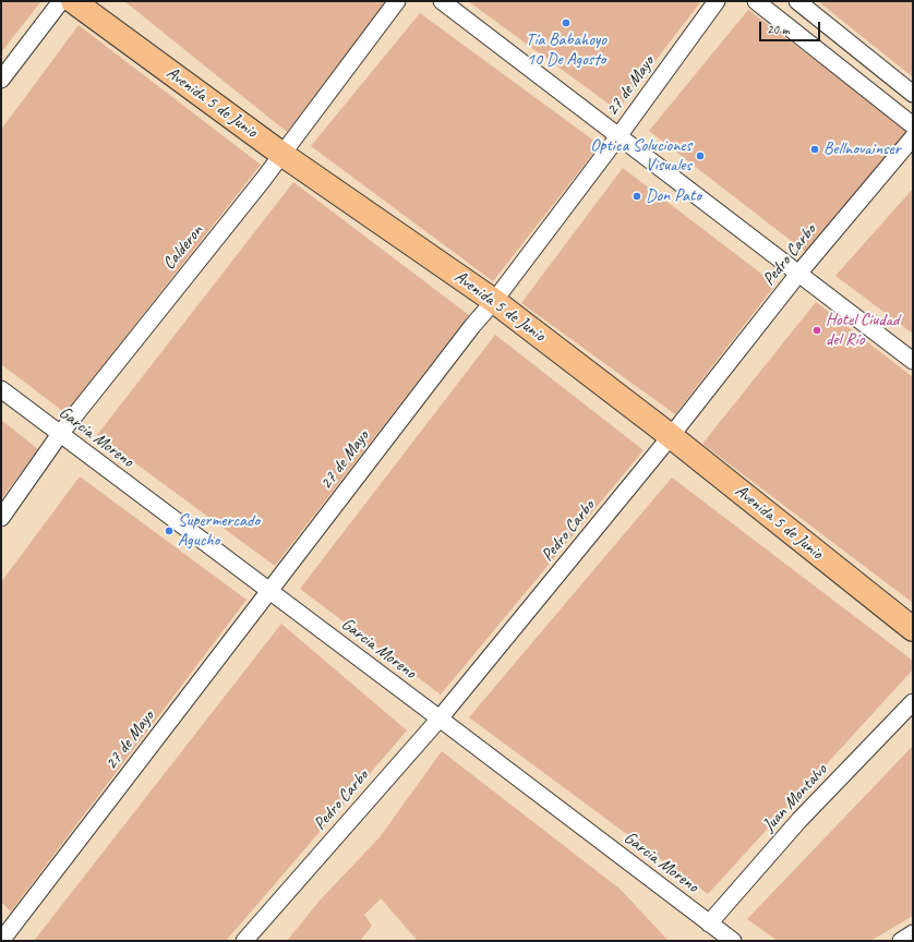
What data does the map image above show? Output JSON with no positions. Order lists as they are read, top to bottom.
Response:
{
  "streets": {
    "main road": ["Avenida 5 de Junio"],
    "street": [
      "27 de Mayo",
      "Calderon",
      "Pedro Carbo",
      "Garcia Moreno",
      "Juan Montalvo"
    ]
  },
  "crossings": [
    ["27 de Mayo", "Avenida 5 de Junio"],
    ["27 de Mayo", "Garcia Moreno"],
    ["Avenida 5 de Junio", "Calderon"],
    ["Avenida 5 de Junio", "Pedro Carbo"],
    ["Calderon", "Garcia Moreno"],
    ["Pedro Carbo", "Garcia Moreno"],
    ["Garcia Moreno", "Juan Montalvo"]
  ],
  "places": [
    "Tía Babahoyo 10 De Agosto",
    "Bellnovainser",
    "Optica Soluciones Visuales",
    "Don Pato",
    "Hotel Ciudad del Río",
    "Supermercado Agucho"
  ],
  "scale_bar": "20 m"
}
